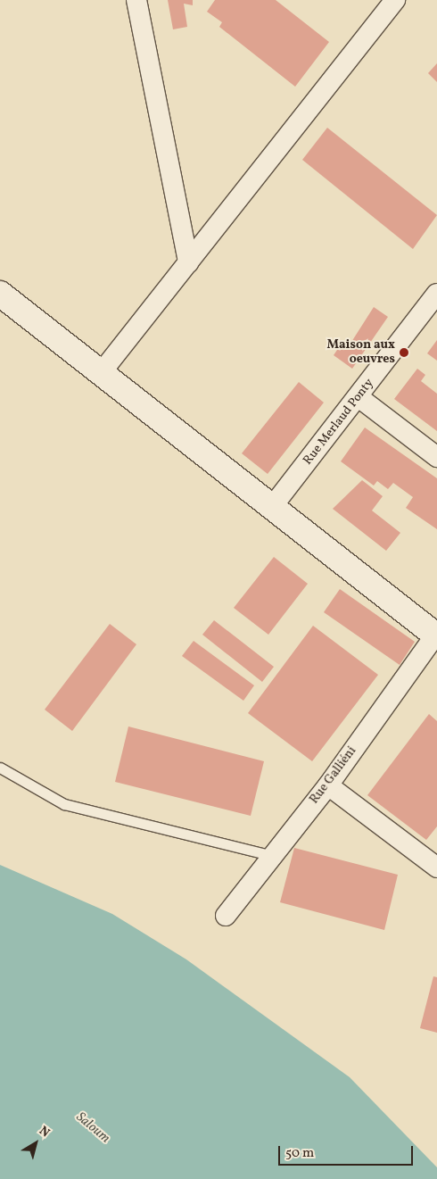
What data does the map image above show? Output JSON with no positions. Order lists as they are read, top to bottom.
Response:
{
  "streets": {
    "street": ["Rue Merlaud Ponty", "Rue Galliéni"]
  },
  "water": ["Saloum"],
  "places": ["Maison aux oeuvres"],
  "scale_bar": "50 m",
  "north": "top right"
}
